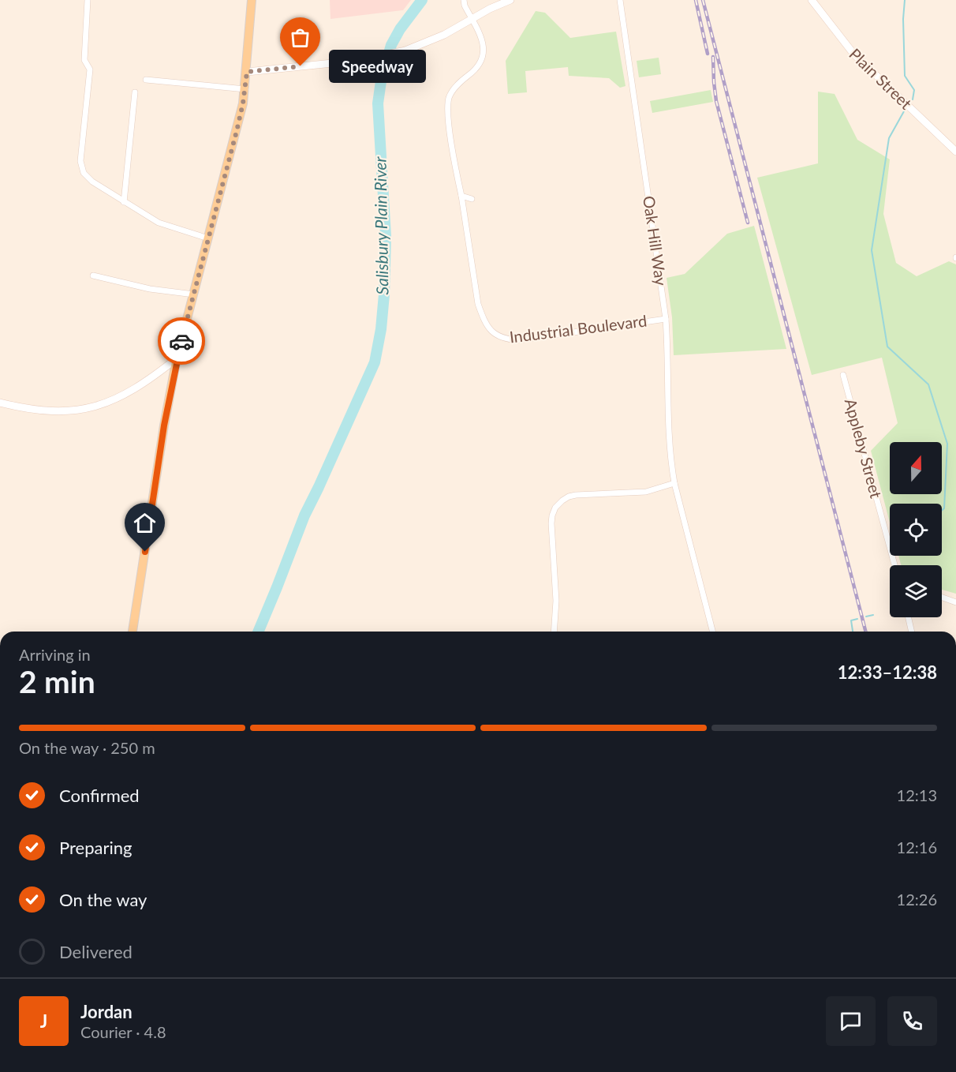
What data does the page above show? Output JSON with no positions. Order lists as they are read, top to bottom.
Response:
{
  "streets": {
    "main road": ["Plain Street"],
    "street": ["Oak Hill Way", "Industrial Boulevard", "Appleby Street"]
  },
  "crossings": [
    ["Oak Hill Way", "Industrial Boulevard"]
  ],
  "water": ["Salisbury Plain River"],
  "places": ["Speedway"],
  "north": "top",
  "page": {
    "bubble": "Speedway",
    "heading": ["2 min", "Arriving in", "12:33–12:38"],
    "panel": ["Jordan", "Courier · 4.8"],
    "bar": "On the way · 250 m",
    "list": [
      ["Confirmed", "12:13"],
      ["Preparing", "12:16"],
      ["On the way", "12:26"],
      "Delivered"
    ],
    "round": "J"
  }
}
